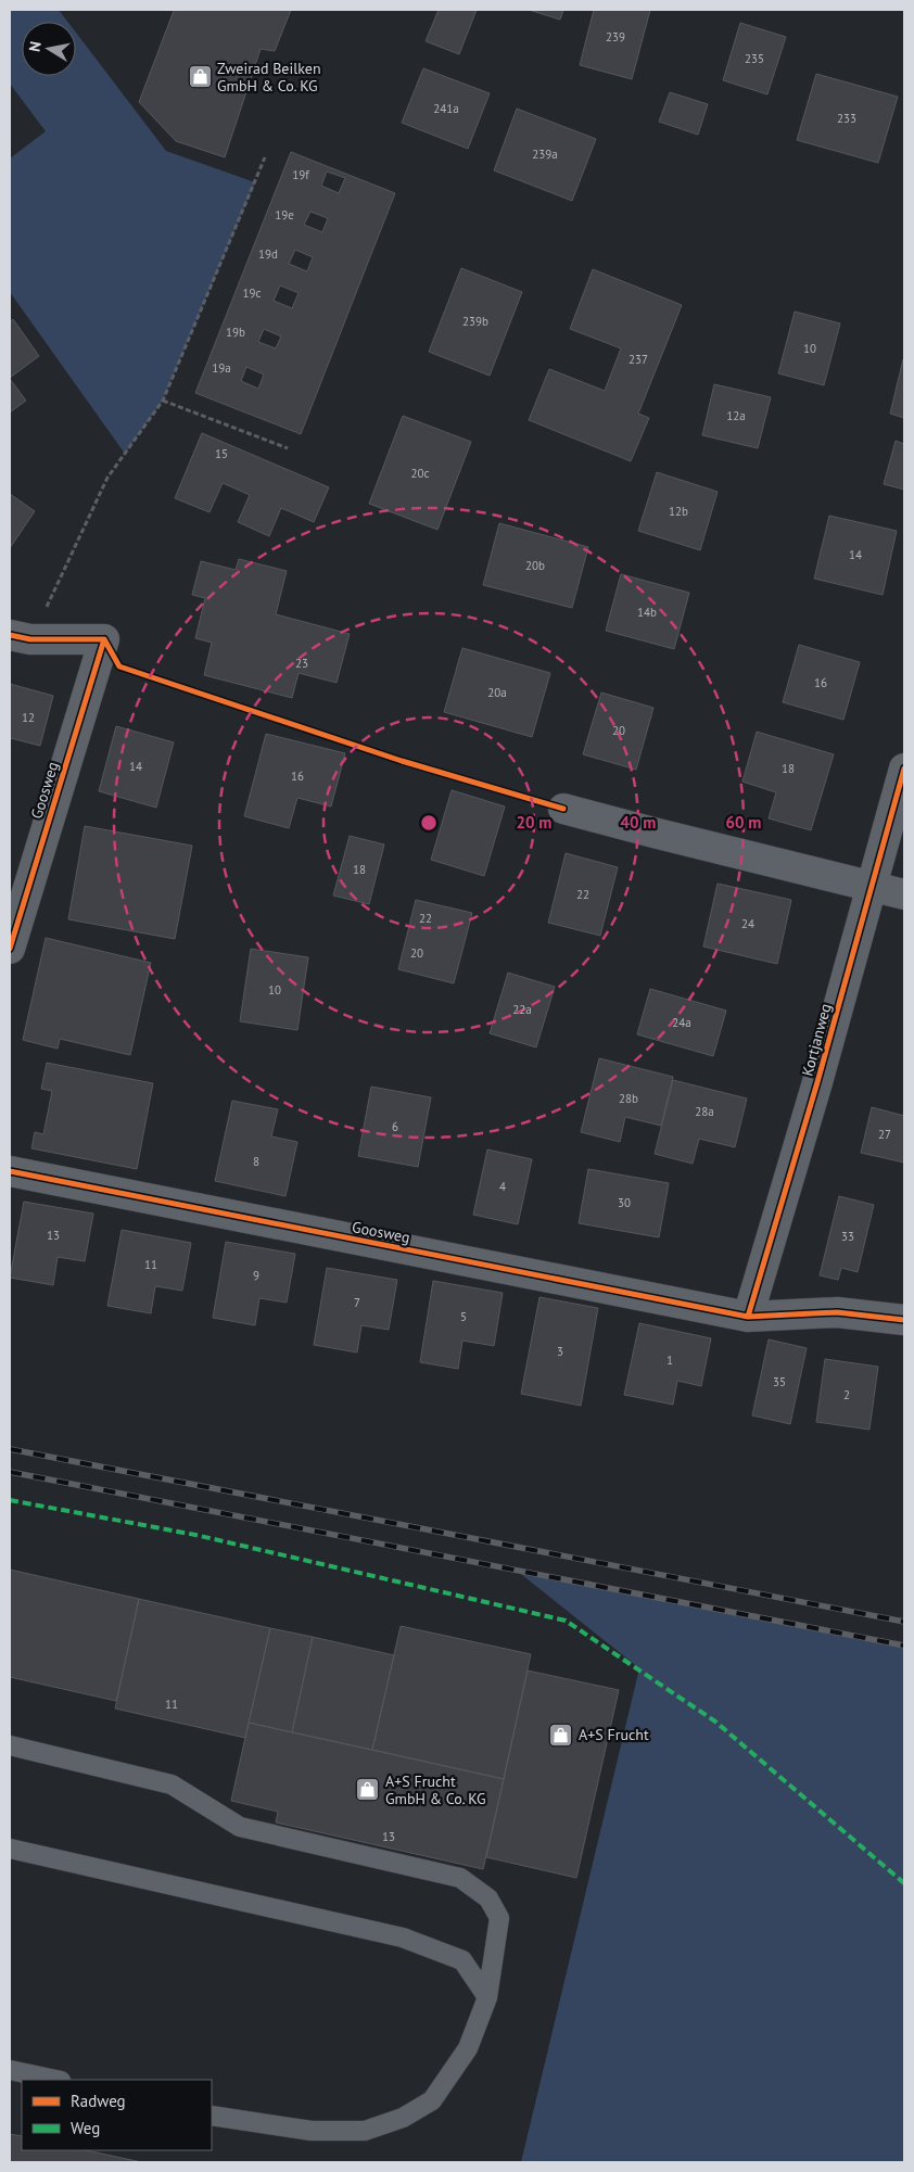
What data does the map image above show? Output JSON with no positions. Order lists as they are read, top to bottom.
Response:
{
  "streets": {
    "street": ["Goosweg", "Kortjanweg"]
  },
  "crossings": [
    ["Goosweg", "Kortjanweg"]
  ],
  "places": {
    "shop": ["Zweirad Beilken GmbH & Co. KG", "A+S Frucht", "A+S Frucht GmbH & Co. KG"]
  },
  "house_numbers": [
    "239",
    "235",
    "241a",
    "233",
    "239a",
    "19f",
    "19e",
    "19d",
    "19c",
    "239b",
    "19b",
    "10",
    "237",
    "19a",
    "12a",
    "15",
    "20c",
    "12b",
    "14",
    "20b",
    "14b",
    "23",
    "16",
    "20a",
    "12",
    "20",
    "14",
    "18",
    "16",
    "18",
    "22",
    "22",
    "24",
    "20",
    "10",
    "22a",
    "24a",
    "28b",
    "28a",
    "6",
    "27",
    "8",
    "4",
    "30",
    "13",
    "33",
    "11",
    "9",
    "7",
    "5",
    "3",
    "1",
    "35",
    "2",
    "11",
    "13"
  ],
  "legend": ["Radweg", "Weg"],
  "north": "left",
  "rings": ["20 m", "40 m", "60 m"]
}
